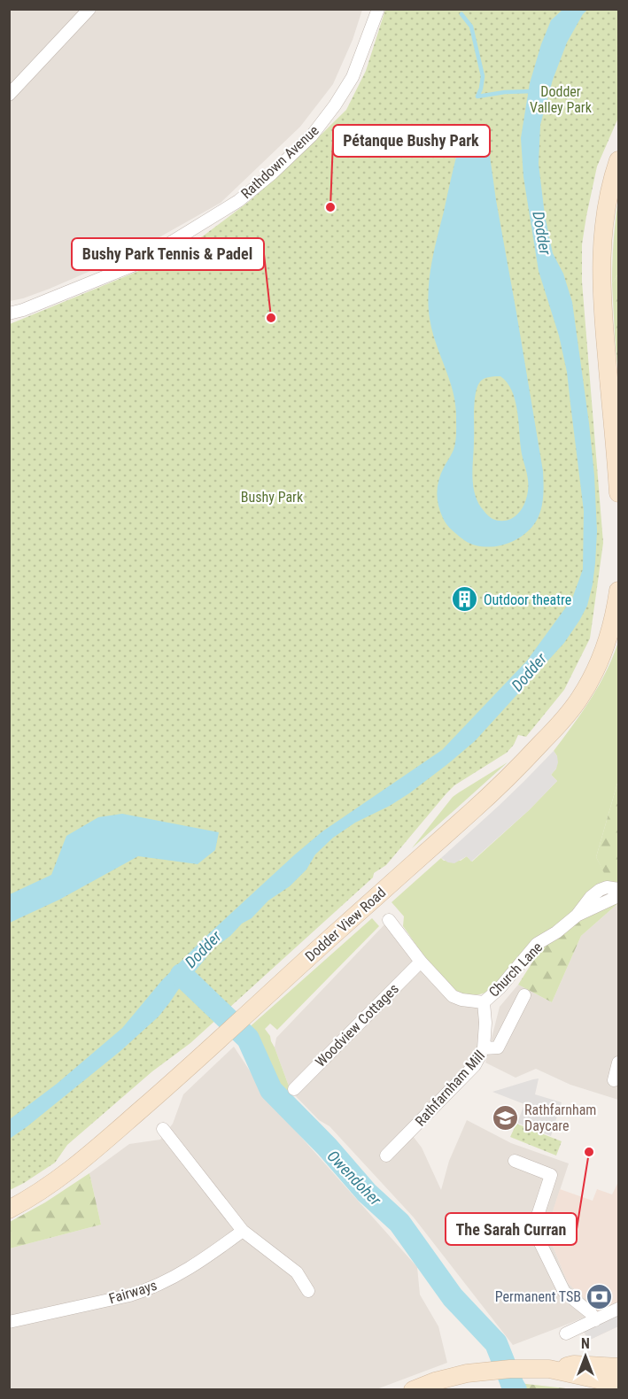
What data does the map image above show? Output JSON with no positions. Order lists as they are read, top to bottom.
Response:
{
  "streets": {
    "main road": ["Dodder View Road"],
    "street": [
      "Rathdown Avenue",
      "Church Lane",
      "Woodview Cottages",
      "Rathfarnham Mill",
      "Fairways"
    ]
  },
  "crossings": [
    ["Church Lane", "Woodview Cottages"]
  ],
  "water": ["Dodder", "Owendoher"],
  "parks": ["Dodder Valley Park", "Bushy Park"],
  "places": {
    "other": ["Pétanque Bushy Park", "Bushy Park Tennis & Padel", "The Sarah Curran"],
    "building": ["Outdoor theatre"],
    "school or university": ["Rathfarnham Daycare"],
    "bank": ["Permanent TSB"]
  },
  "north": "top"
}
